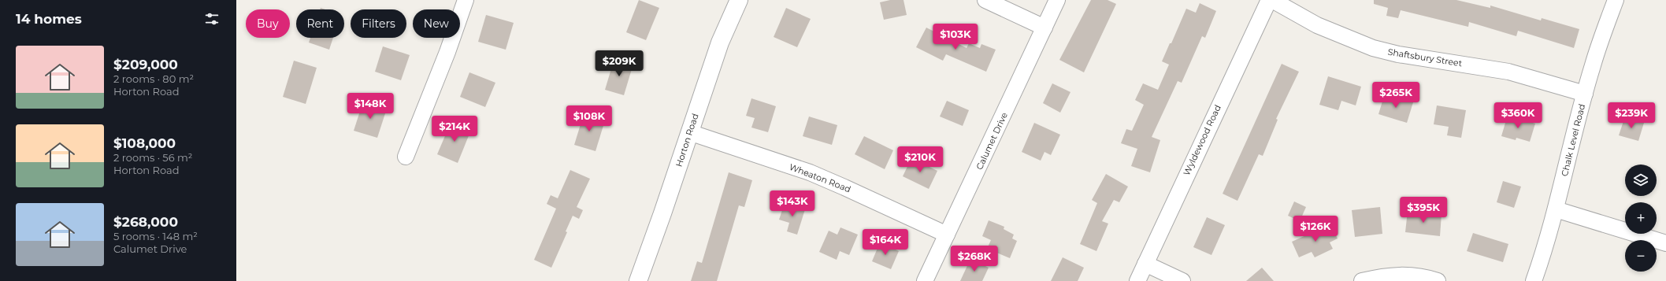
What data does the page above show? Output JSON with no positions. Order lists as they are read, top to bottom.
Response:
{
  "streets": {
    "street": [
      "Shaftsbury Street",
      "Horton Road",
      "Wyldewood Road",
      "Chalk Level Road",
      "Calumet Drive",
      "Wheaton Road"
    ]
  },
  "crossings": [
    ["Shaftsbury Street", "Chalk Level Road"],
    ["Horton Road", "Wheaton Road"],
    ["Calumet Drive", "Wheaton Road"]
  ],
  "page": {
    "heading": "14 homes",
    "chip": [
      "Buy",
      "Rent",
      "Filters",
      "New"
    ],
    "price": [
      "$103K",
      "$209K",
      "$265K",
      "$148K",
      "$360K",
      "$239K",
      "$108K",
      "$214K",
      "$210K",
      "$143K",
      "$395K",
      "$126K",
      "$164K",
      "$268K"
    ],
    "list": [
      {
        "name": "$209,000",
        "note": "2 rooms · 80 m² · Horton Road"
      },
      {
        "name": "$108,000",
        "note": "2 rooms · 56 m² · Horton Road"
      },
      {
        "name": "$268,000",
        "note": "5 rooms · 148 m² · Calumet Drive"
      }
    ],
    "map_buttons": ["+", "−"]
  }
}
